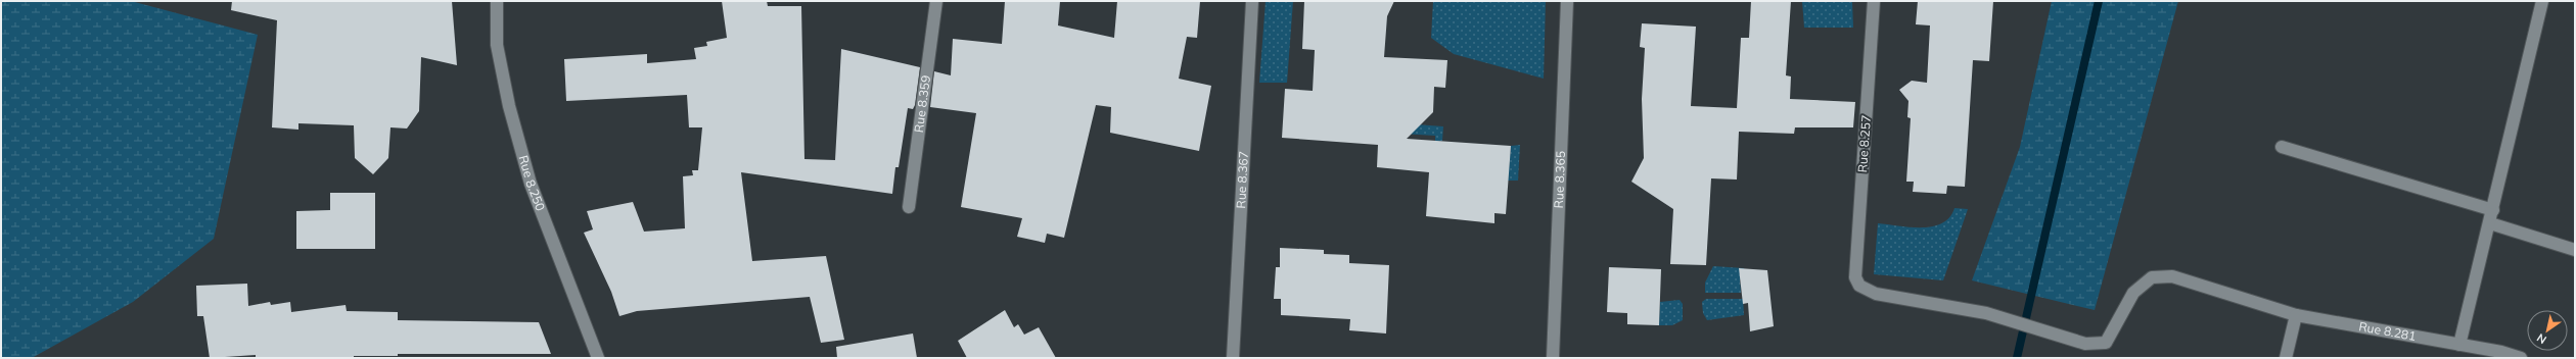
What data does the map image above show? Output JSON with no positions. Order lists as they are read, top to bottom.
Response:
{
  "streets": {
    "street": [
      "Rue 8.359",
      "Rue 8.257",
      "Rue 8.367",
      "Rue 8.365",
      "Rue 8.250",
      "Rue 8.281"
    ]
  },
  "crossings": [
    ["Rue 8.257", "Rue 8.281"]
  ],
  "north": "bottom left"
}
